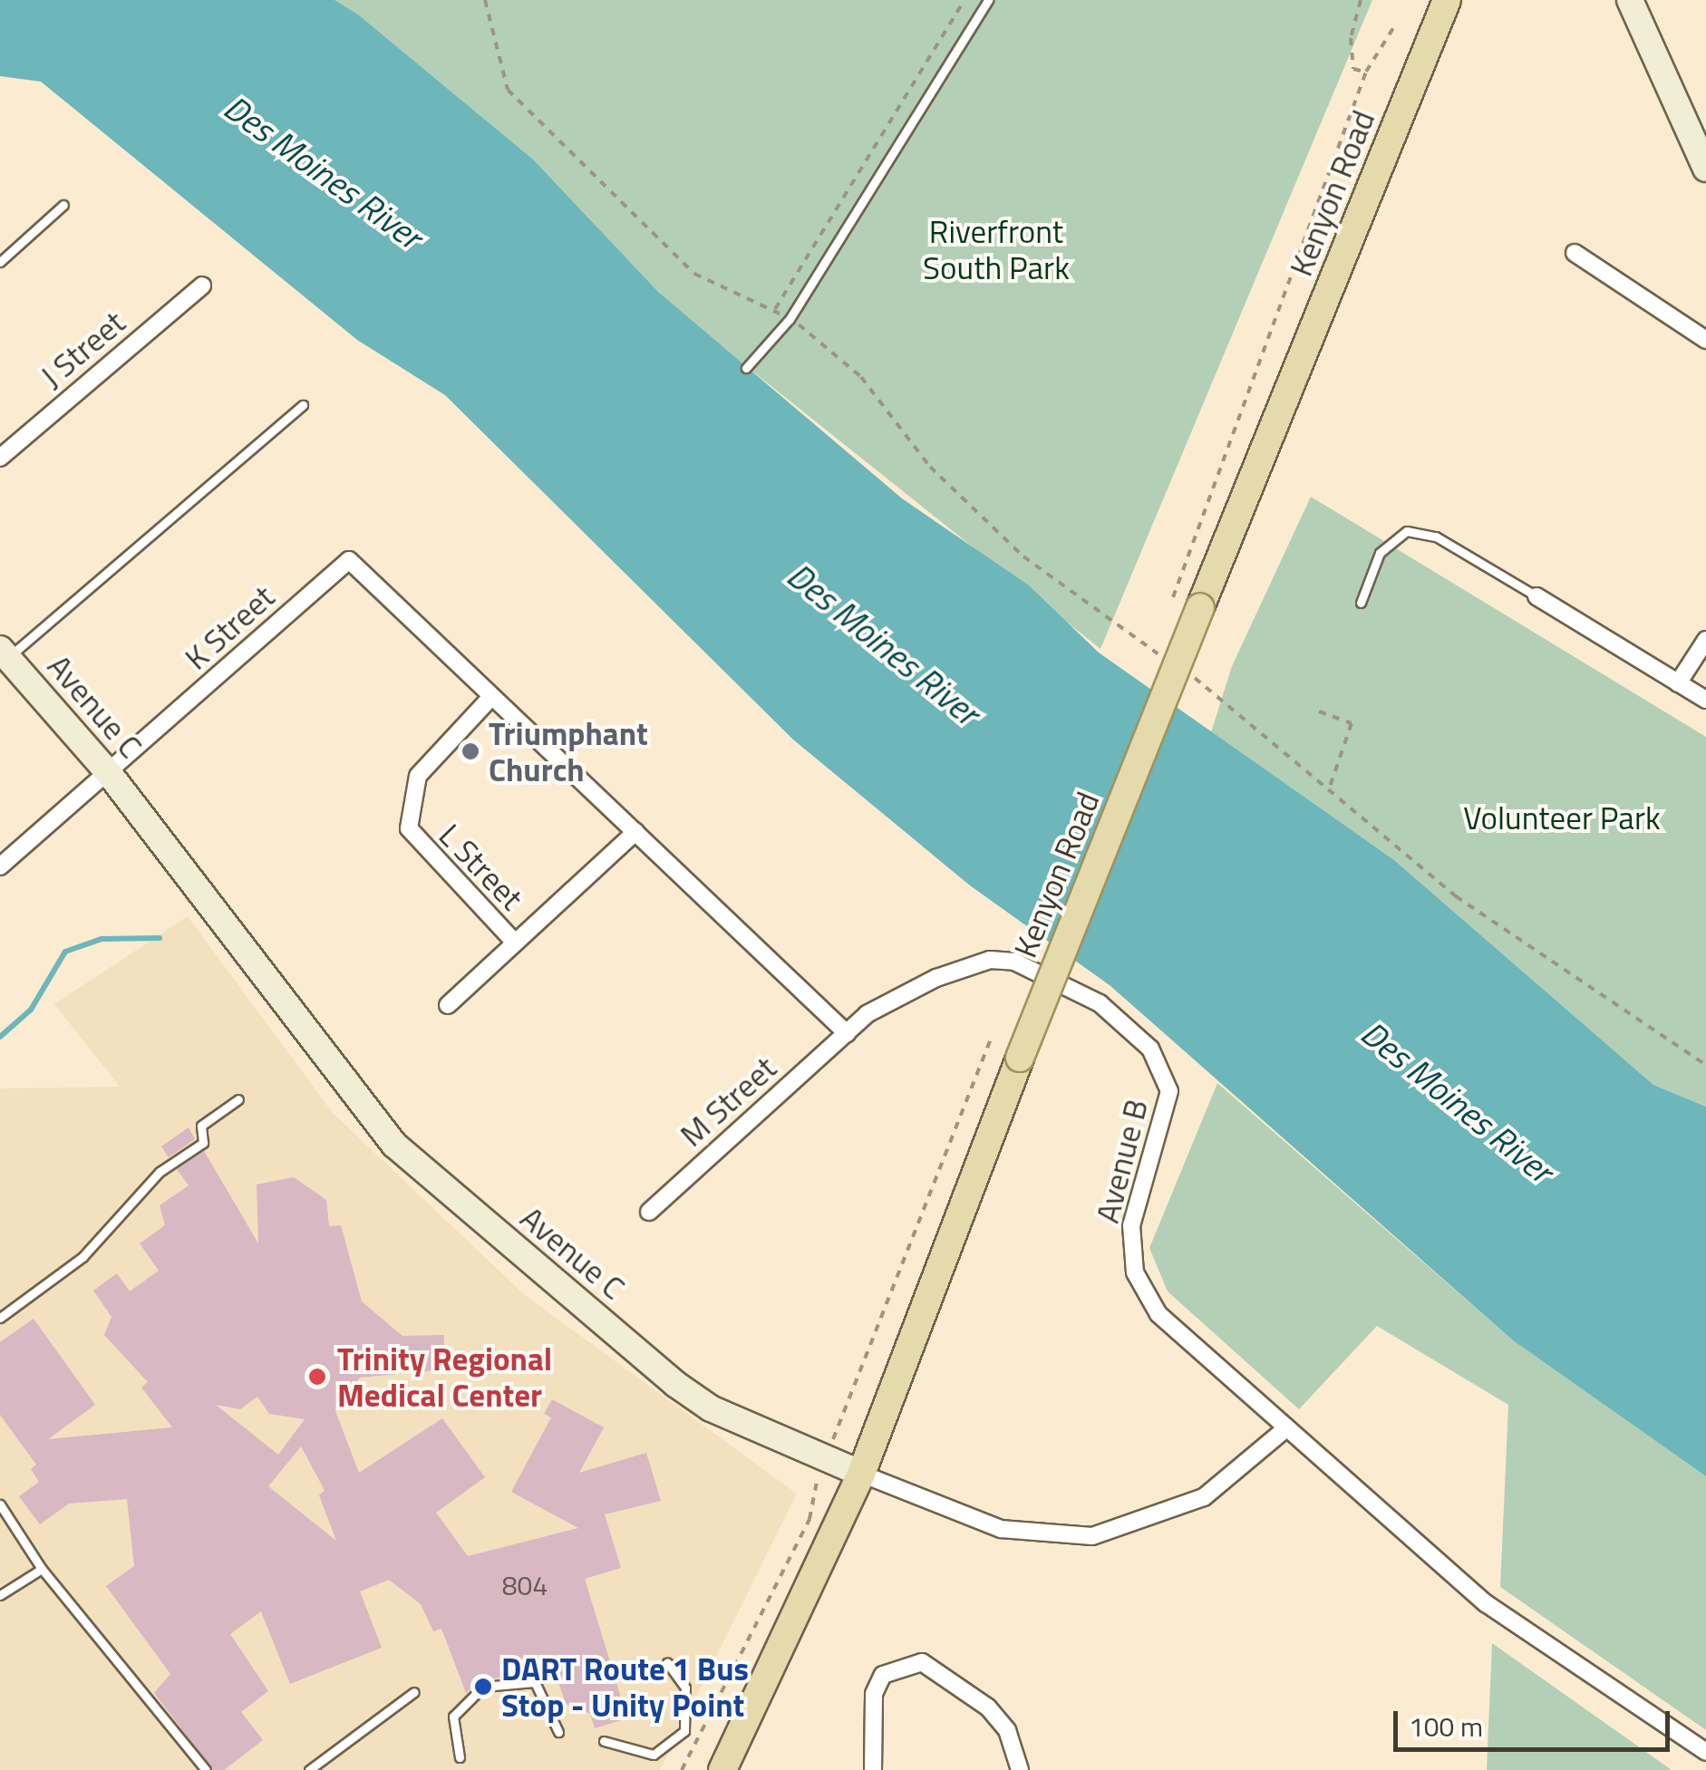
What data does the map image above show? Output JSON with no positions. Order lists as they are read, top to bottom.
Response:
{
  "streets": {
    "main road": ["Kenyon Road"],
    "street": [
      "J Street",
      "K Street",
      "Avenue C",
      "L Street",
      "M Street",
      "Avenue B"
    ]
  },
  "crossings": [
    ["Kenyon Road", "Avenue C"],
    ["K Street", "Avenue C"],
    ["K Street", "L Street"],
    ["Avenue C", "Avenue B"],
    ["M Street", "Avenue B"]
  ],
  "water": ["Des Moines River"],
  "parks": ["Riverfront South Park", "Volunteer Park"],
  "places": ["Triumphant Church", "Trinity Regional Medical Center", "DART Route 1 Bus Stop - Unity Point"],
  "house_numbers": ["804"],
  "scale_bar": "100 m"
}
